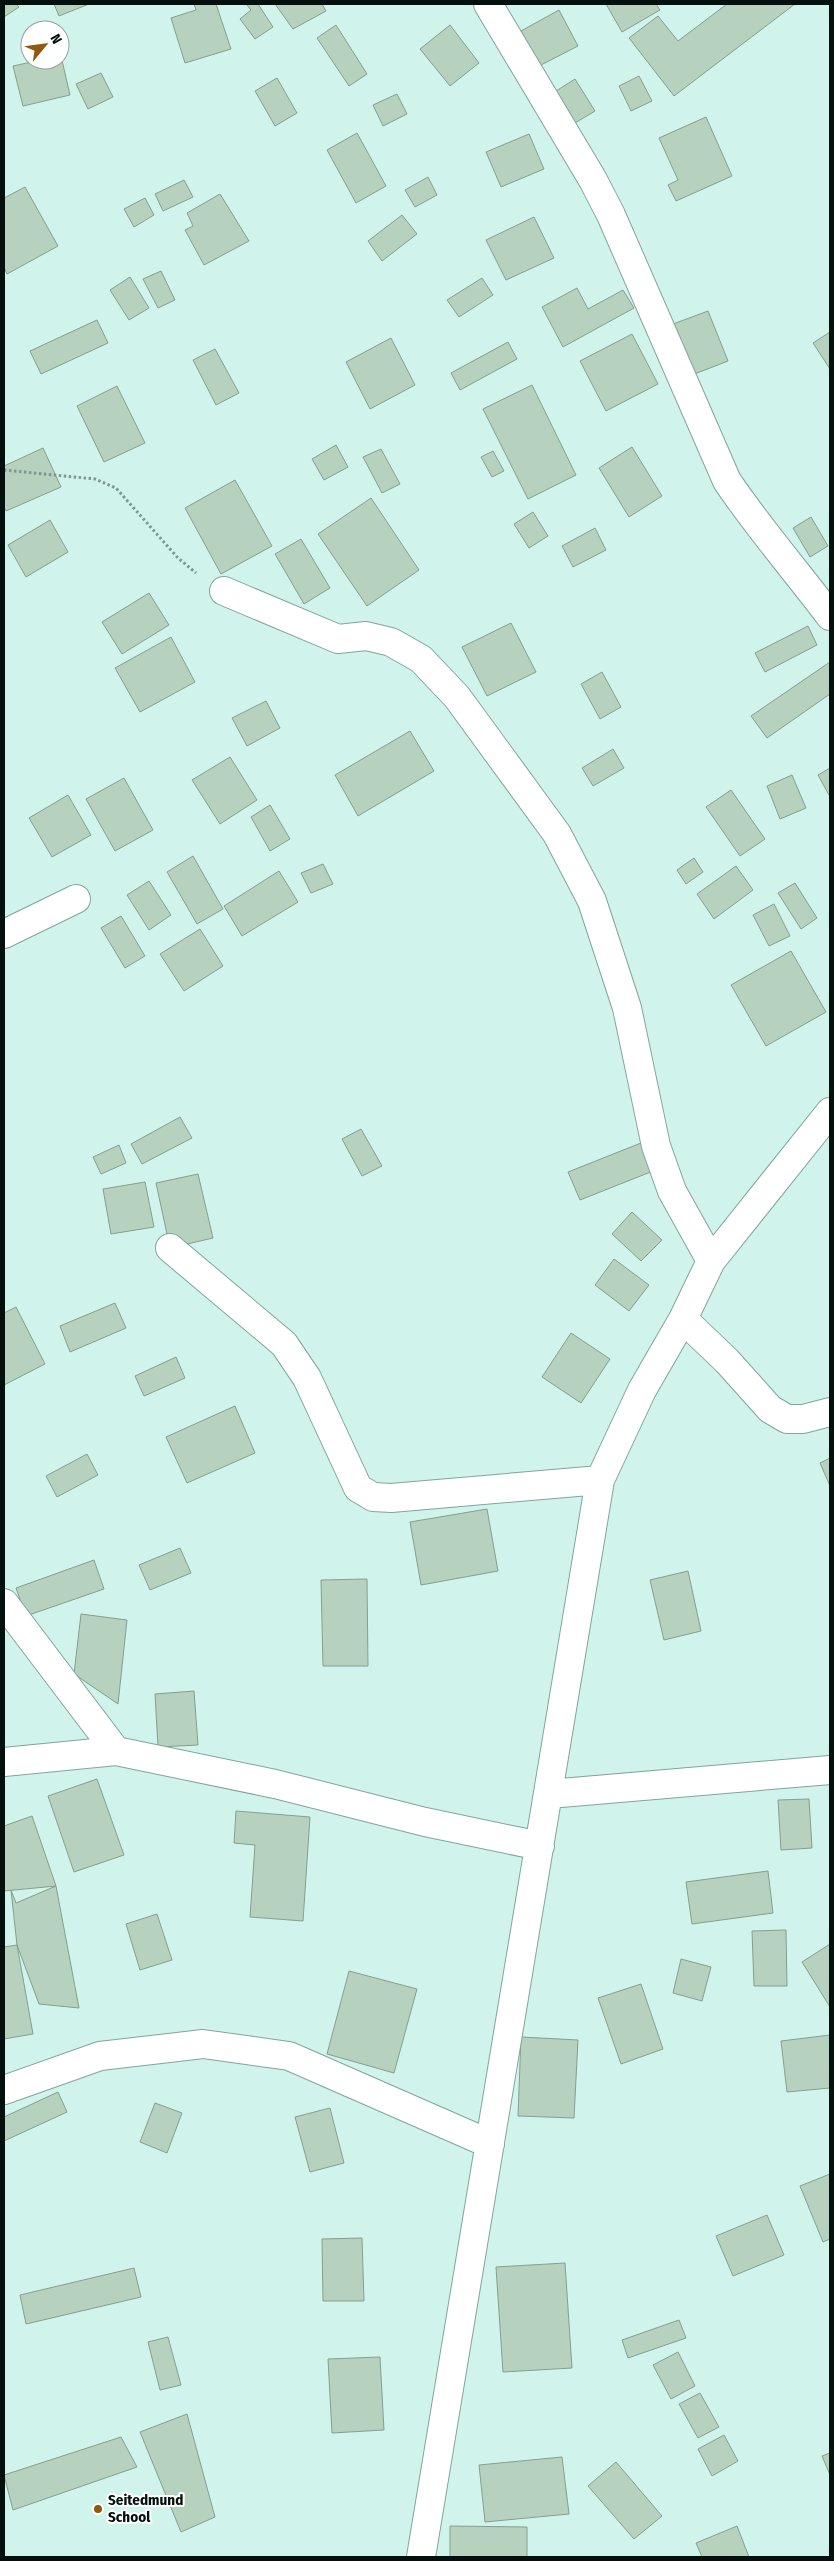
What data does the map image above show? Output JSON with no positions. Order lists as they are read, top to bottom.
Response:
{
  "places": ["Seitedmund School"],
  "north": "top right"
}
